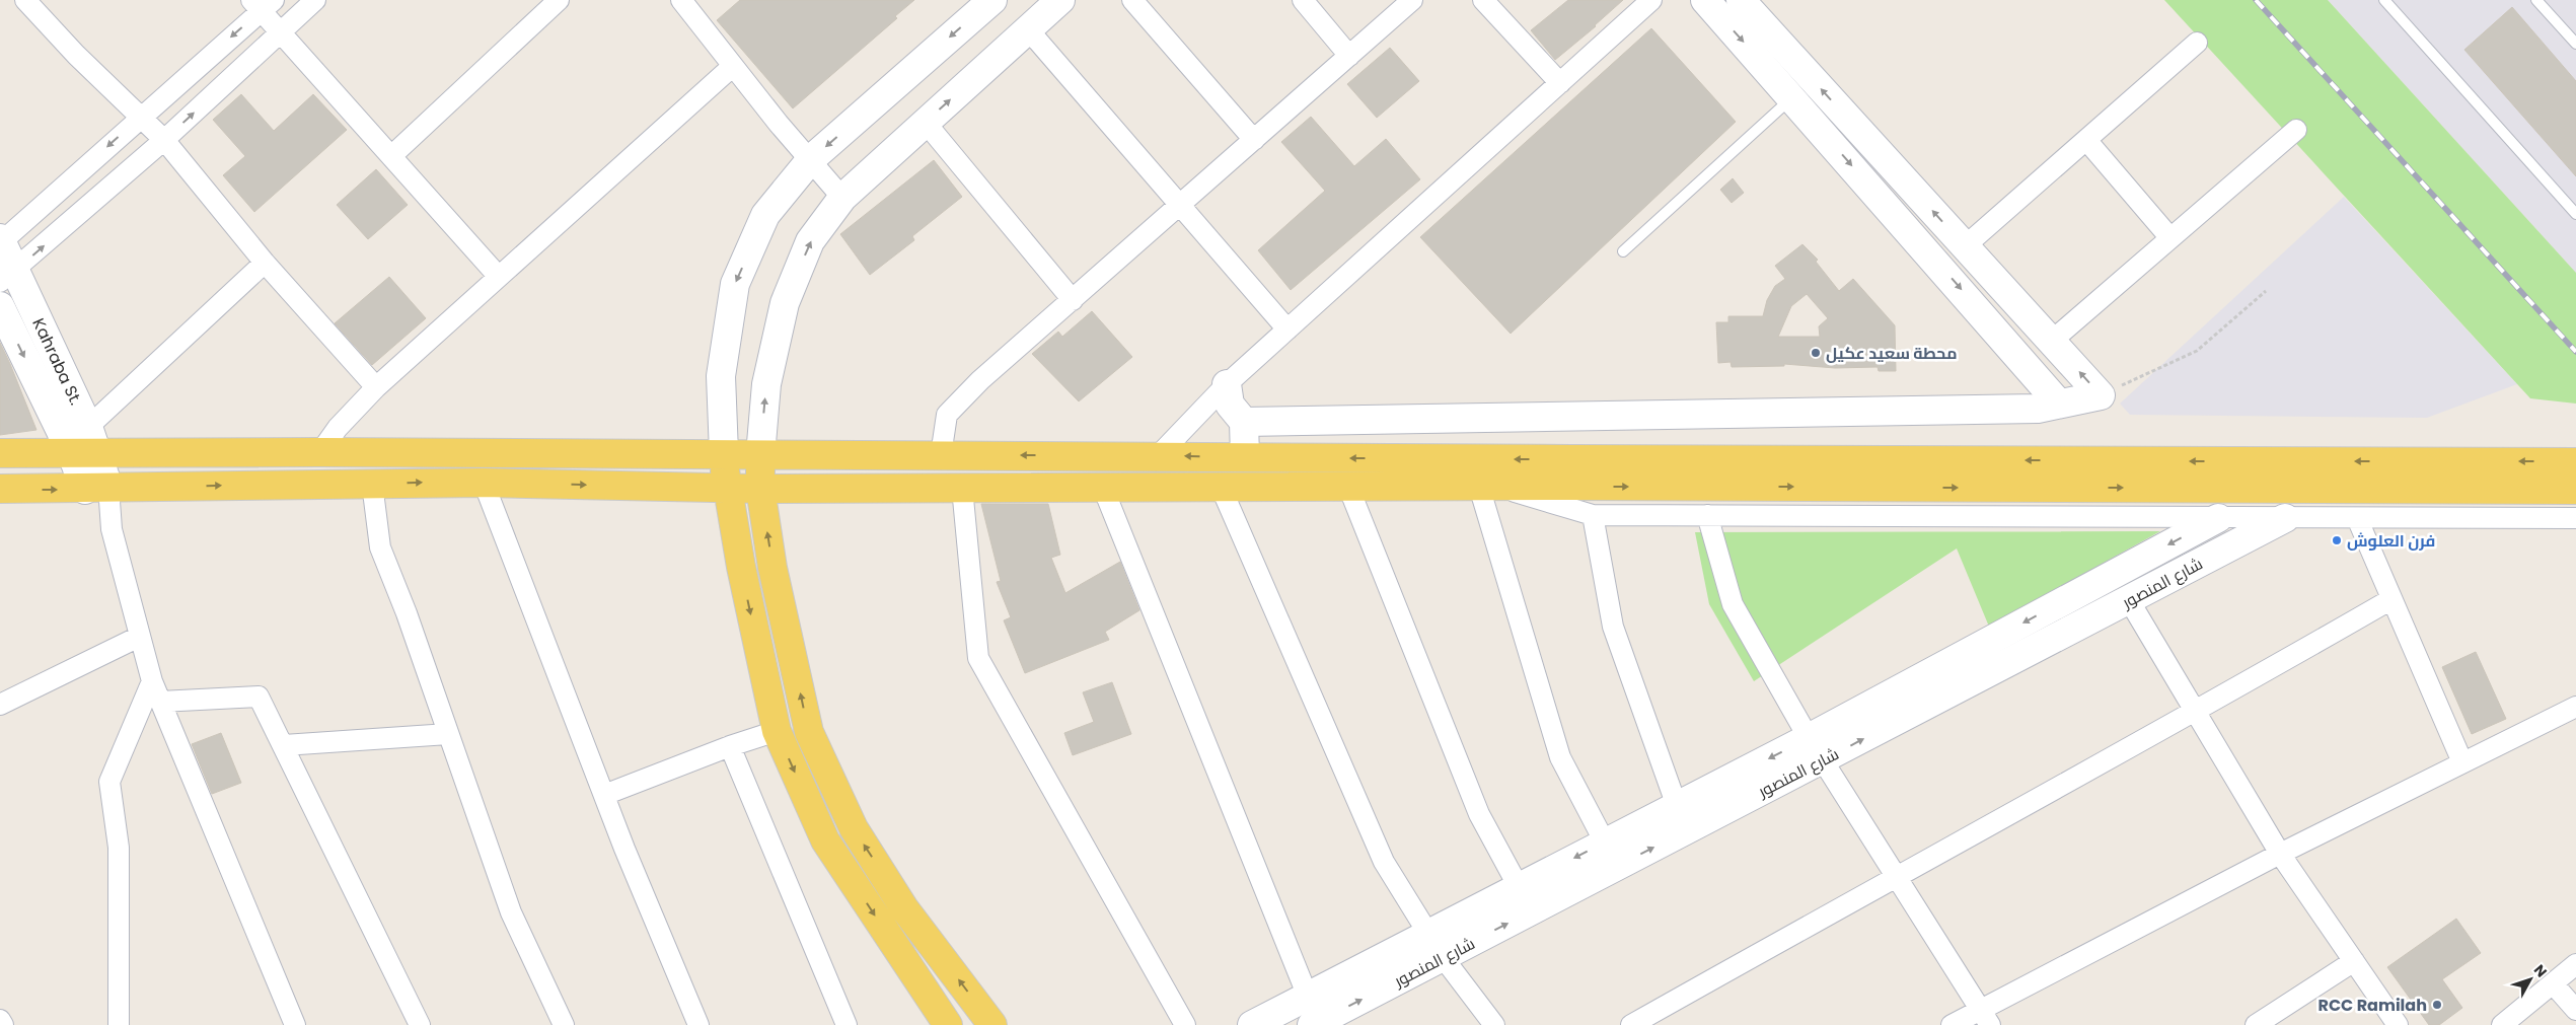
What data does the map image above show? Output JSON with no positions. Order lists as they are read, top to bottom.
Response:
{
  "streets": {
    "main road": ["Kahraba St.", "شارع المنصور"]
  },
  "places": ["محطة سعيد عكيل", "فرن العلوش", "RCC Ramilah"],
  "north": "top right"
}
